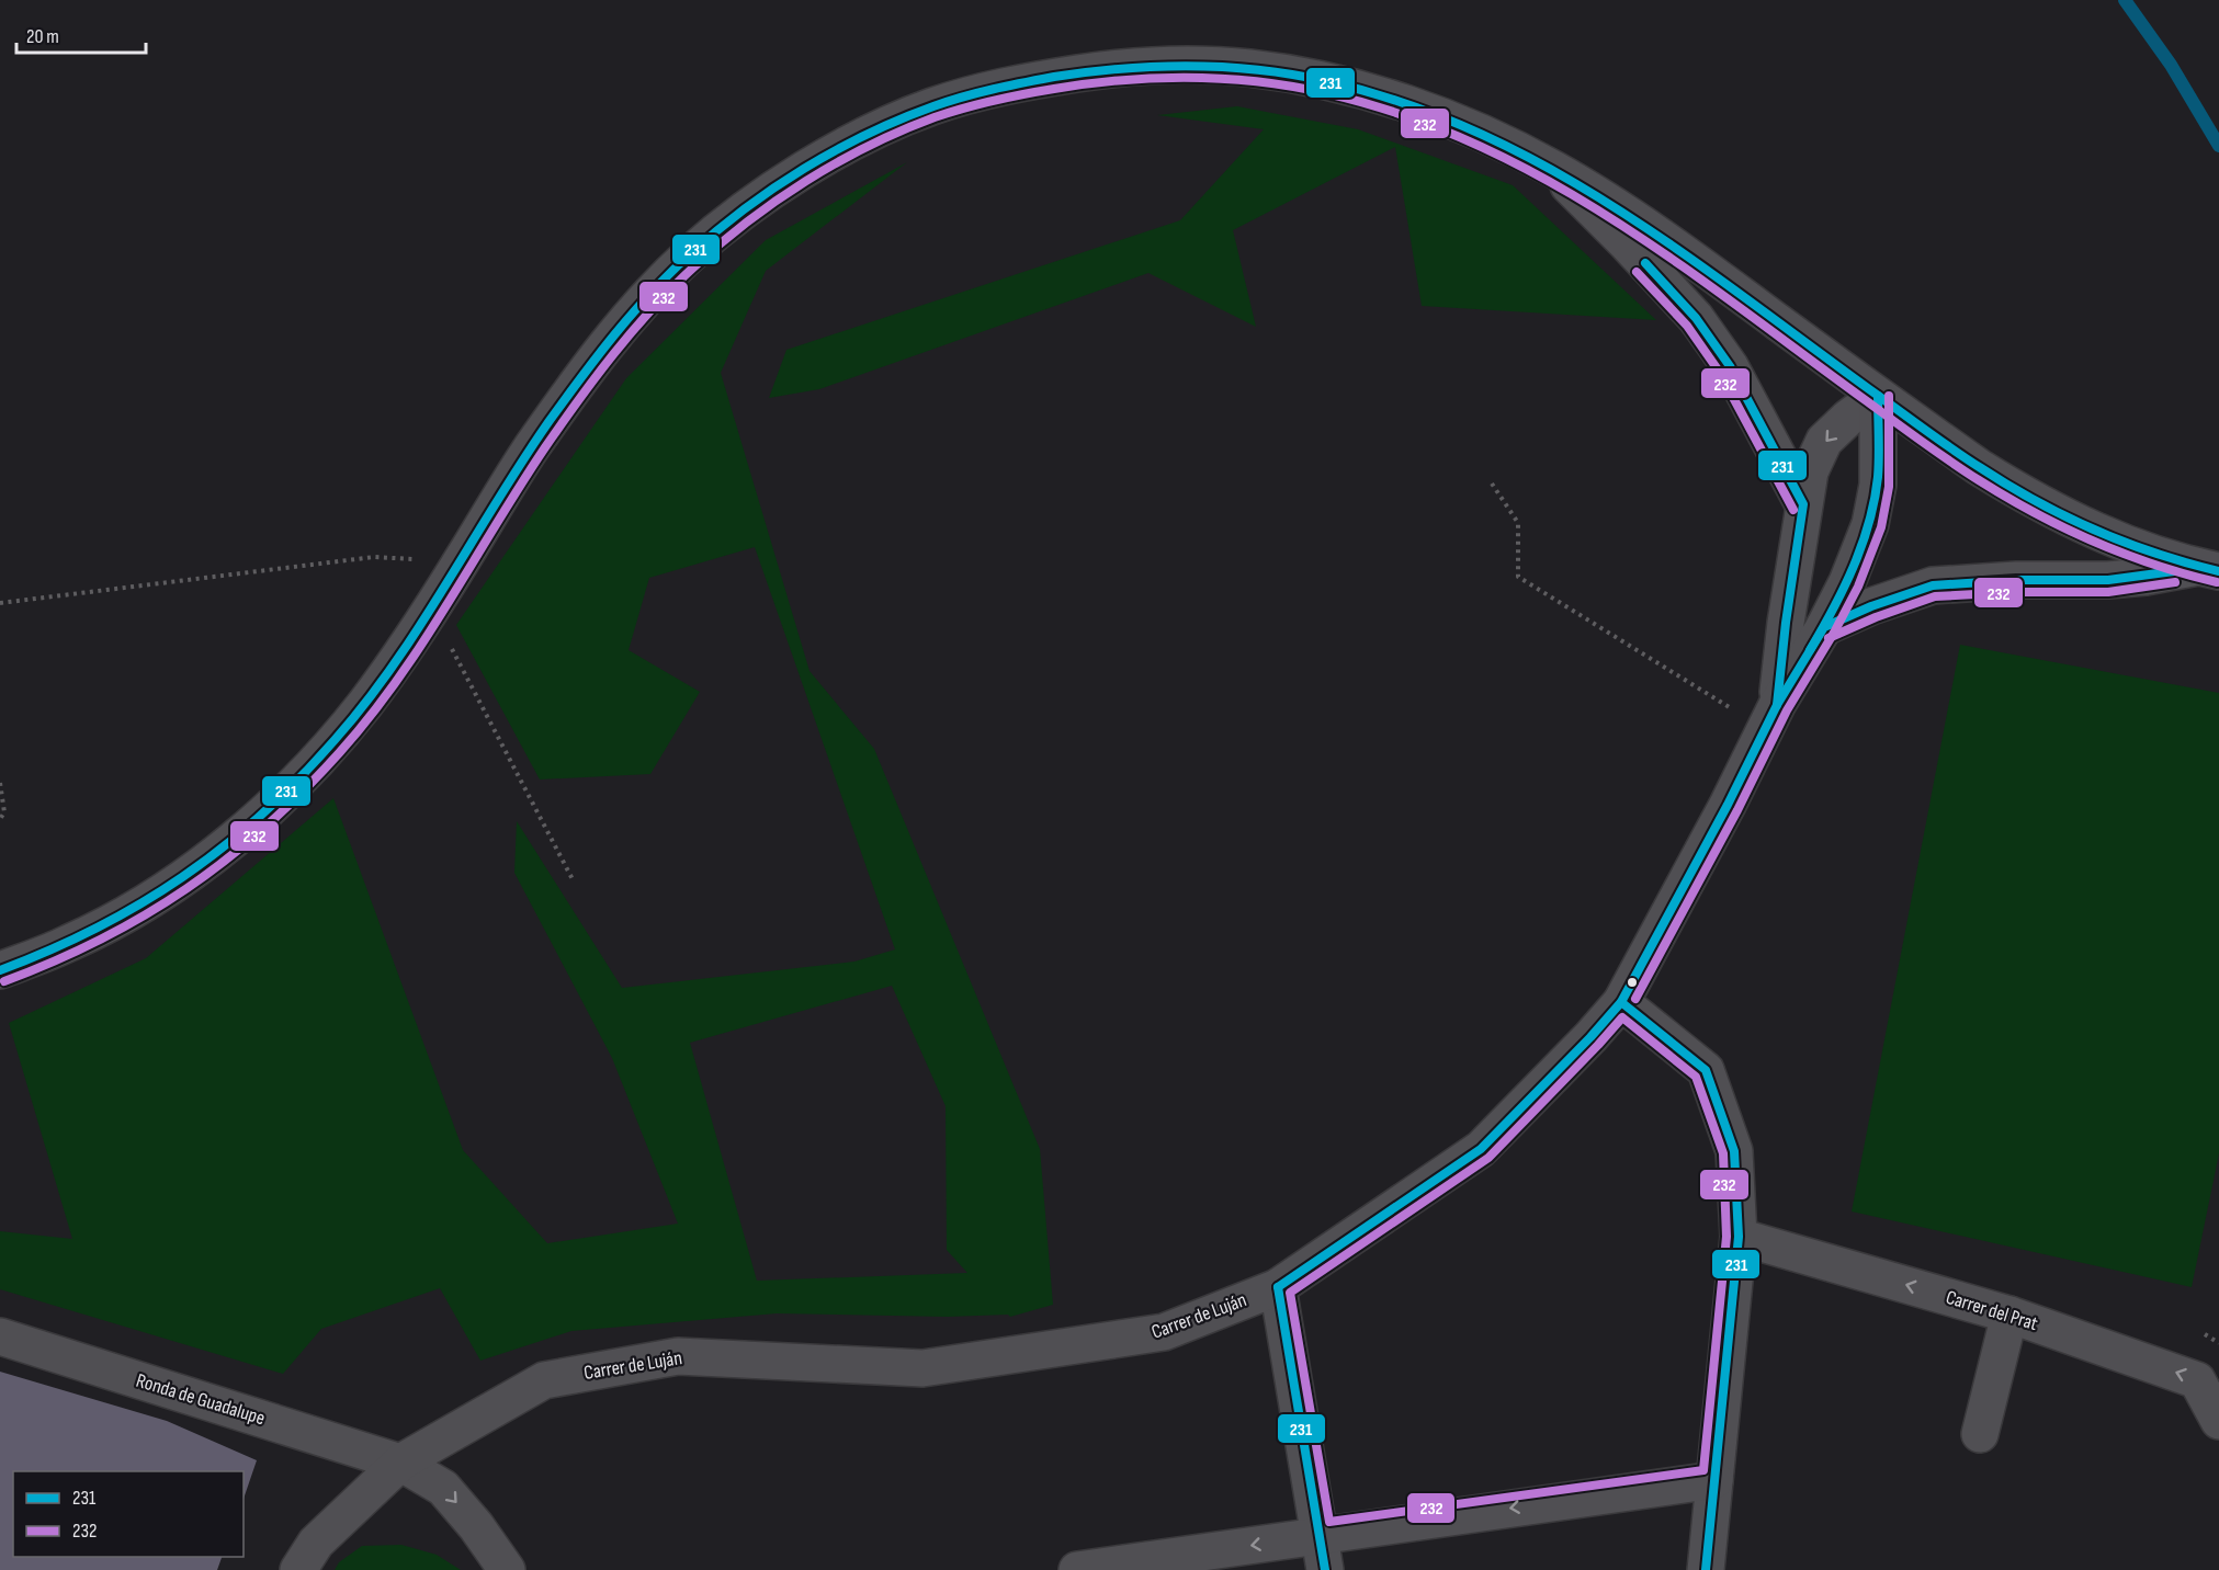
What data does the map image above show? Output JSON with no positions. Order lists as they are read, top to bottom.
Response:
{
  "streets": {
    "street": ["Carrer del Prat", "Carrer de Luján", "Ronda de Guadalupe"]
  },
  "crossings": [
    ["Carrer de Luján", "Ronda de Guadalupe"]
  ],
  "one_way": ["Carrer del Prat"],
  "lines": ["transit line 231", "transit line 232"],
  "legend": ["231", "232"],
  "scale_bar": "20 m"
}
